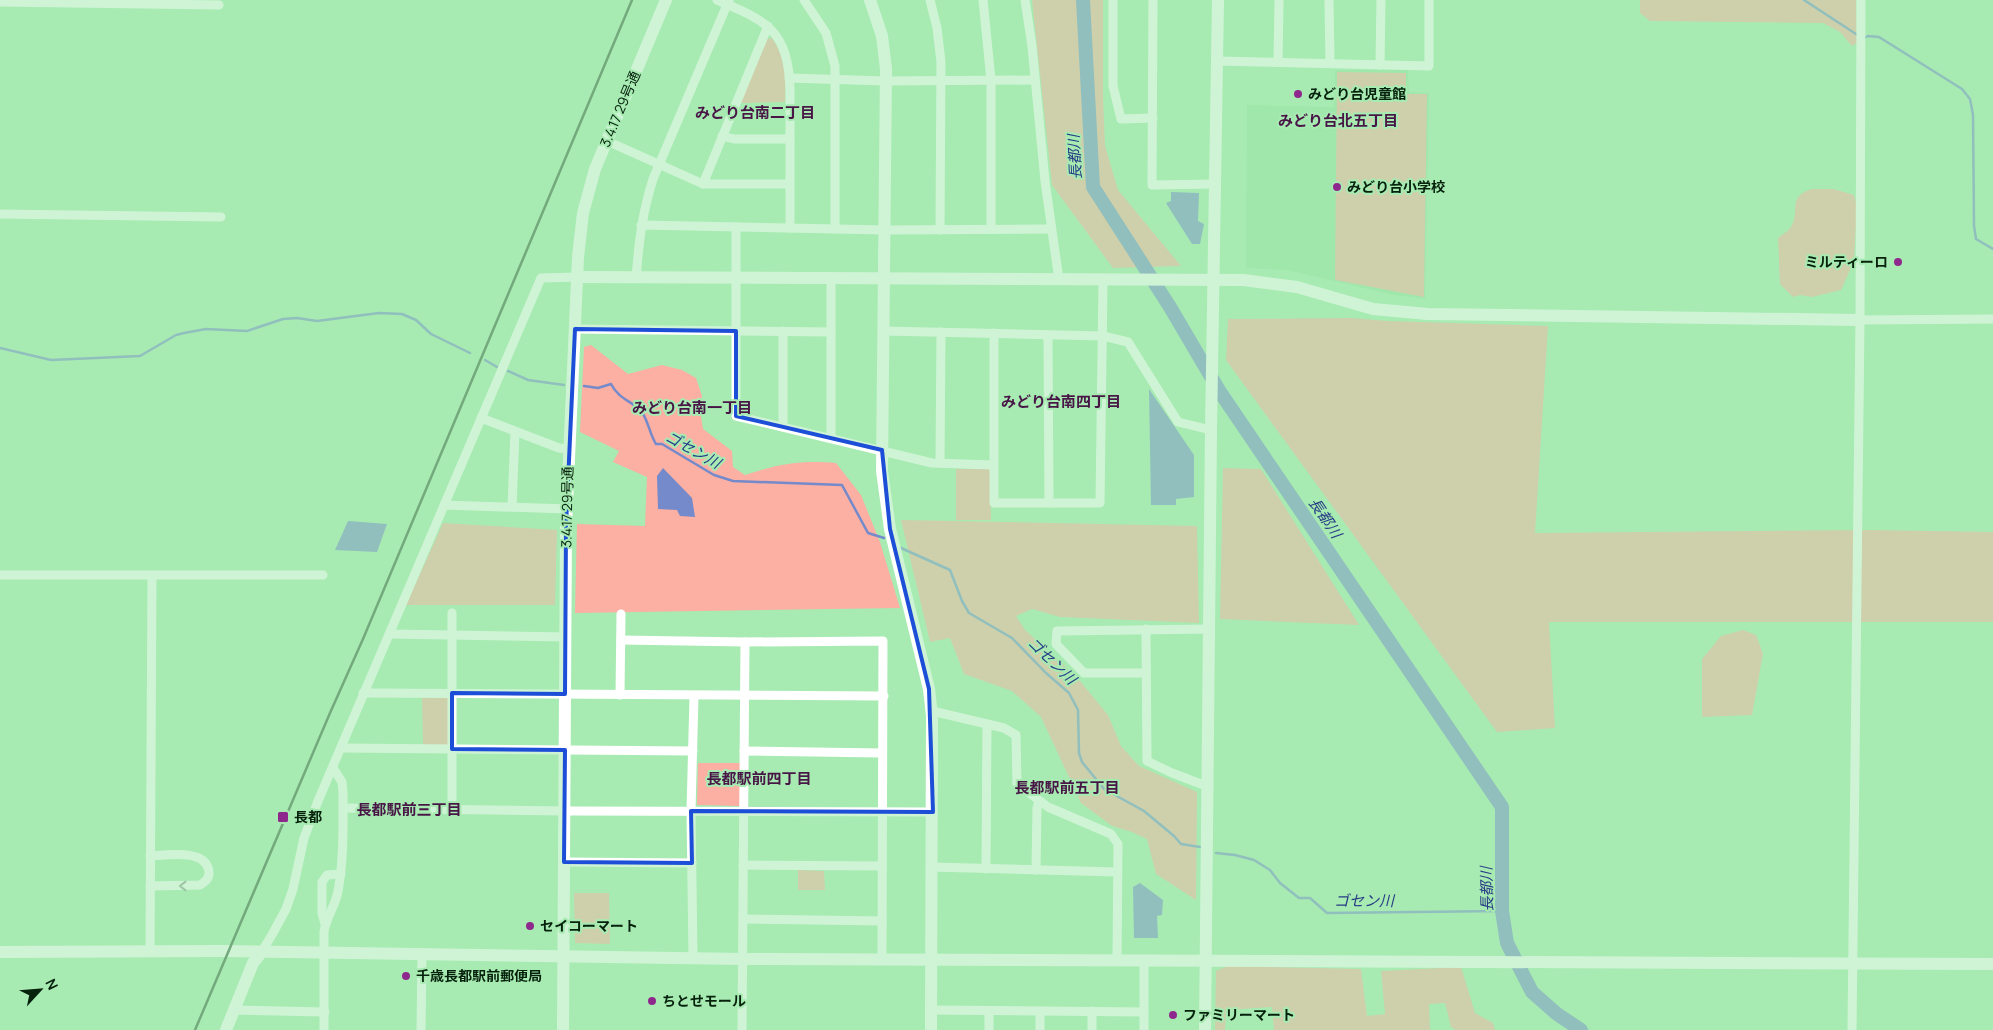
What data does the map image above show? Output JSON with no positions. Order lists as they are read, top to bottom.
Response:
{
  "streets": {
    "street": ["3.4.17 29号通"]
  },
  "districts": [
    "みどり台南二丁目",
    "みどり台北五丁目",
    "みどり台南四丁目",
    "みどり台南一丁目",
    "長都駅前四丁目",
    "長都駅前五丁目",
    "長都駅前三丁目"
  ],
  "water": ["長都川", "ゴセン川"],
  "places": {
    "other": [
      "みどり台児童館",
      "みどり台小学校",
      "ミルティーロ",
      "セイコーマート",
      "千歳長都駅前郵便局",
      "ちとせモール",
      "ファミリーマート"
    ],
    "transit": ["長都"]
  },
  "north": "top right"
}
